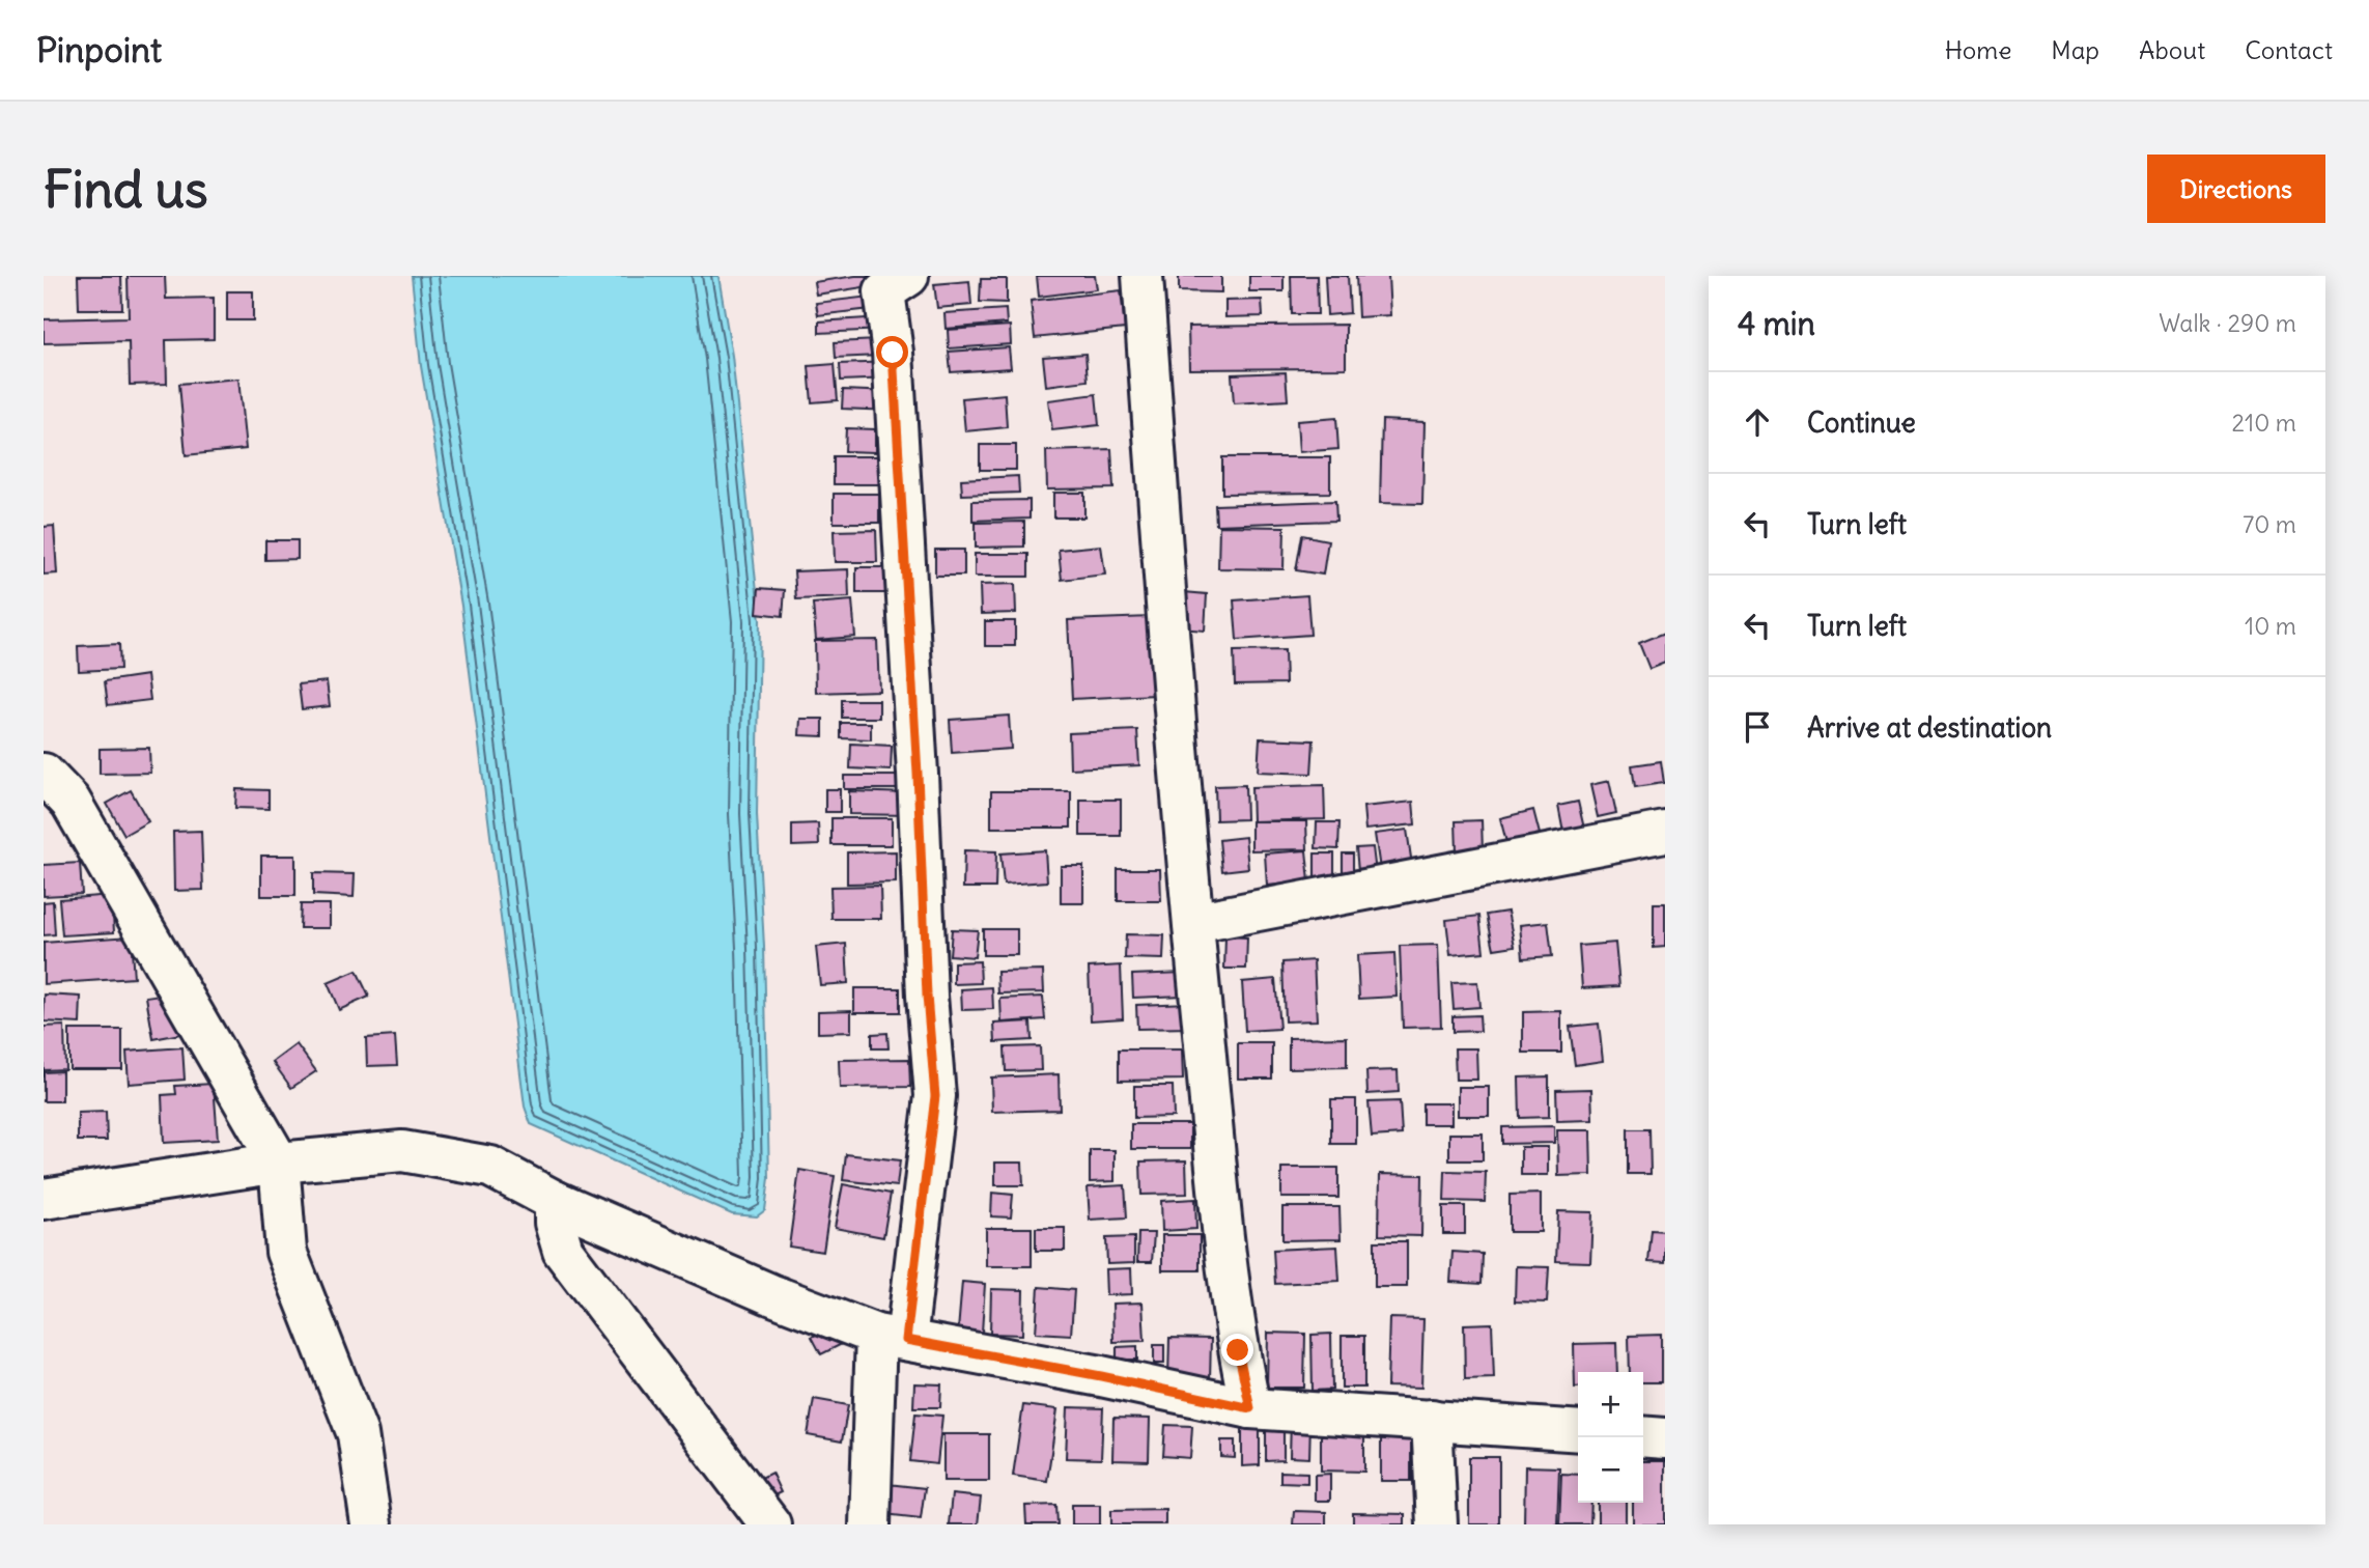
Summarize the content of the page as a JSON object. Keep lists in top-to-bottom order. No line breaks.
{"page":{"header":"Pinpoint","nav":["Home","Map","About","Contact"],"buttons":"Directions","title":"Find us","heading":["4 min","Walk · 290 m"],"list":[["Continue","210 m"],["Turn left","70 m"],["Turn left","10 m"],"Arrive at destination"],"map_buttons":["+","−"]}}
